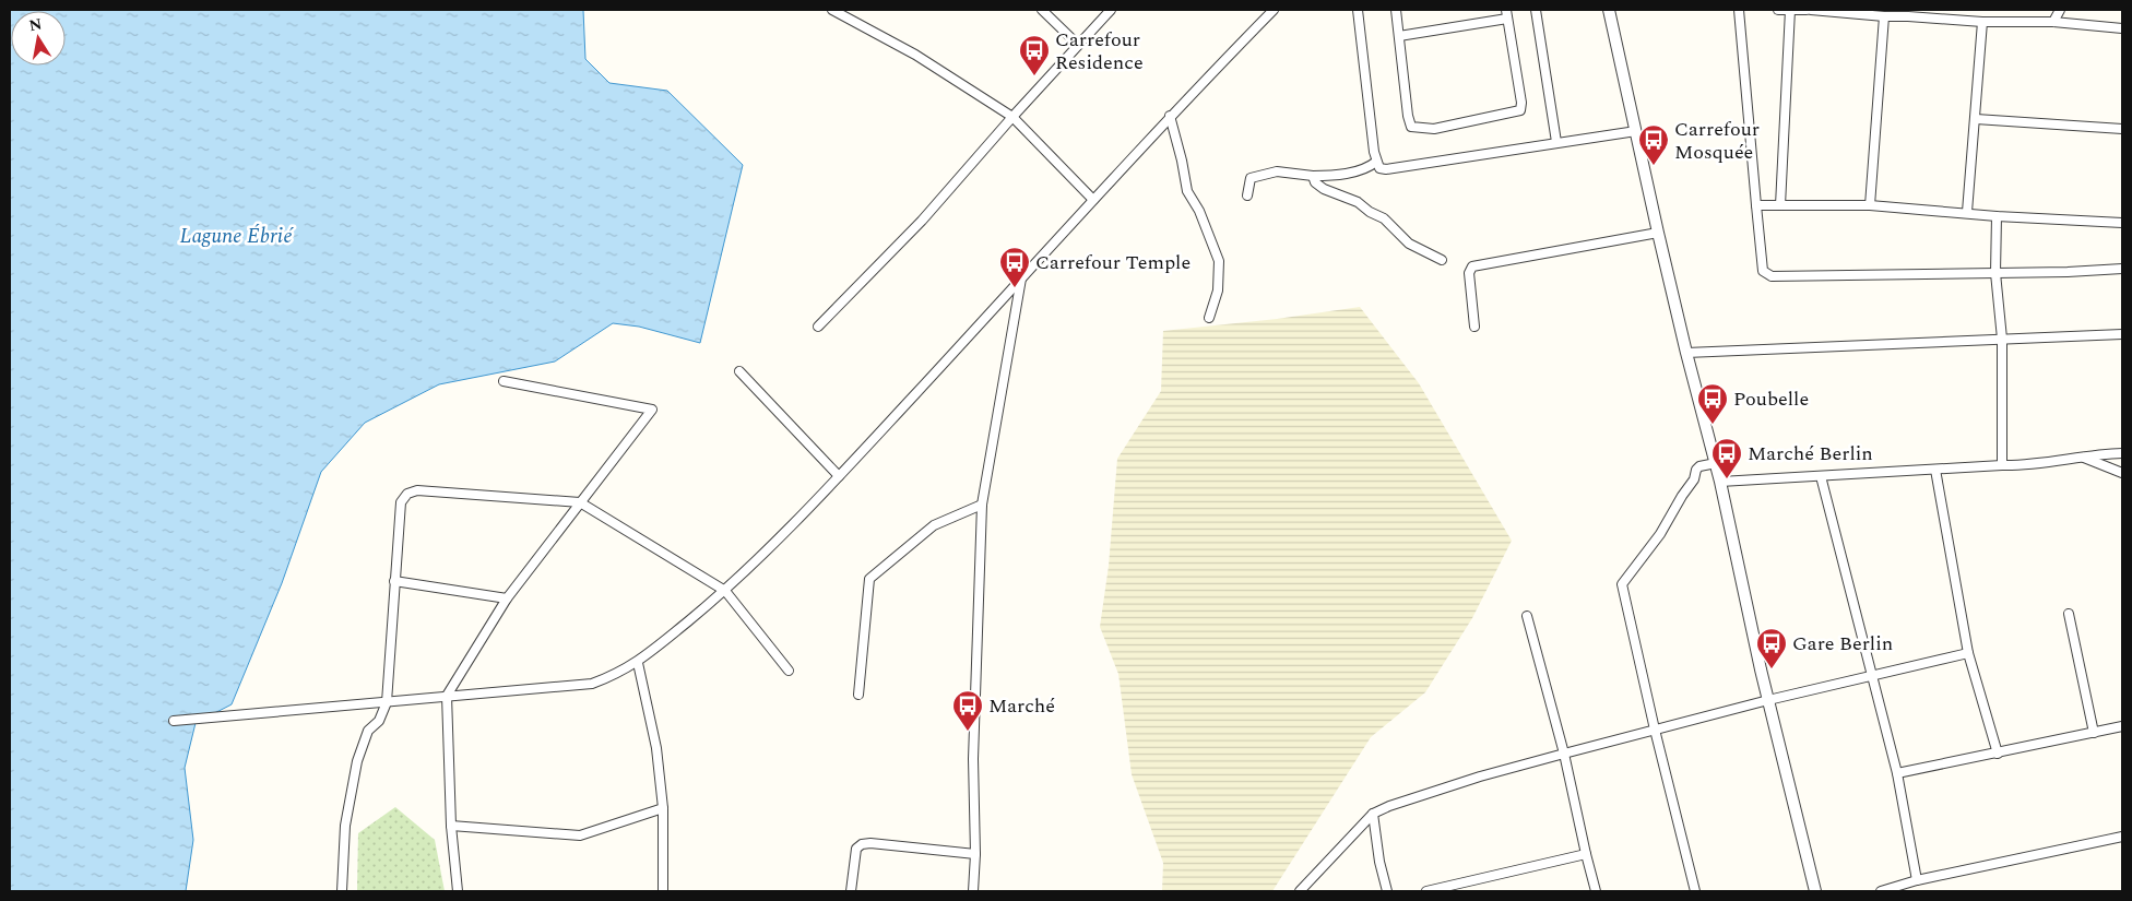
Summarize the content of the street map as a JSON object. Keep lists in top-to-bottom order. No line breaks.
{"water":["Lagune Ébrié"],"places":{"bus stop":["Carrefour Residence","Carrefour Mosquée","Carrefour Temple","Poubelle","Marché Berlin","Gare Berlin","Marché"]},"north":"top"}
